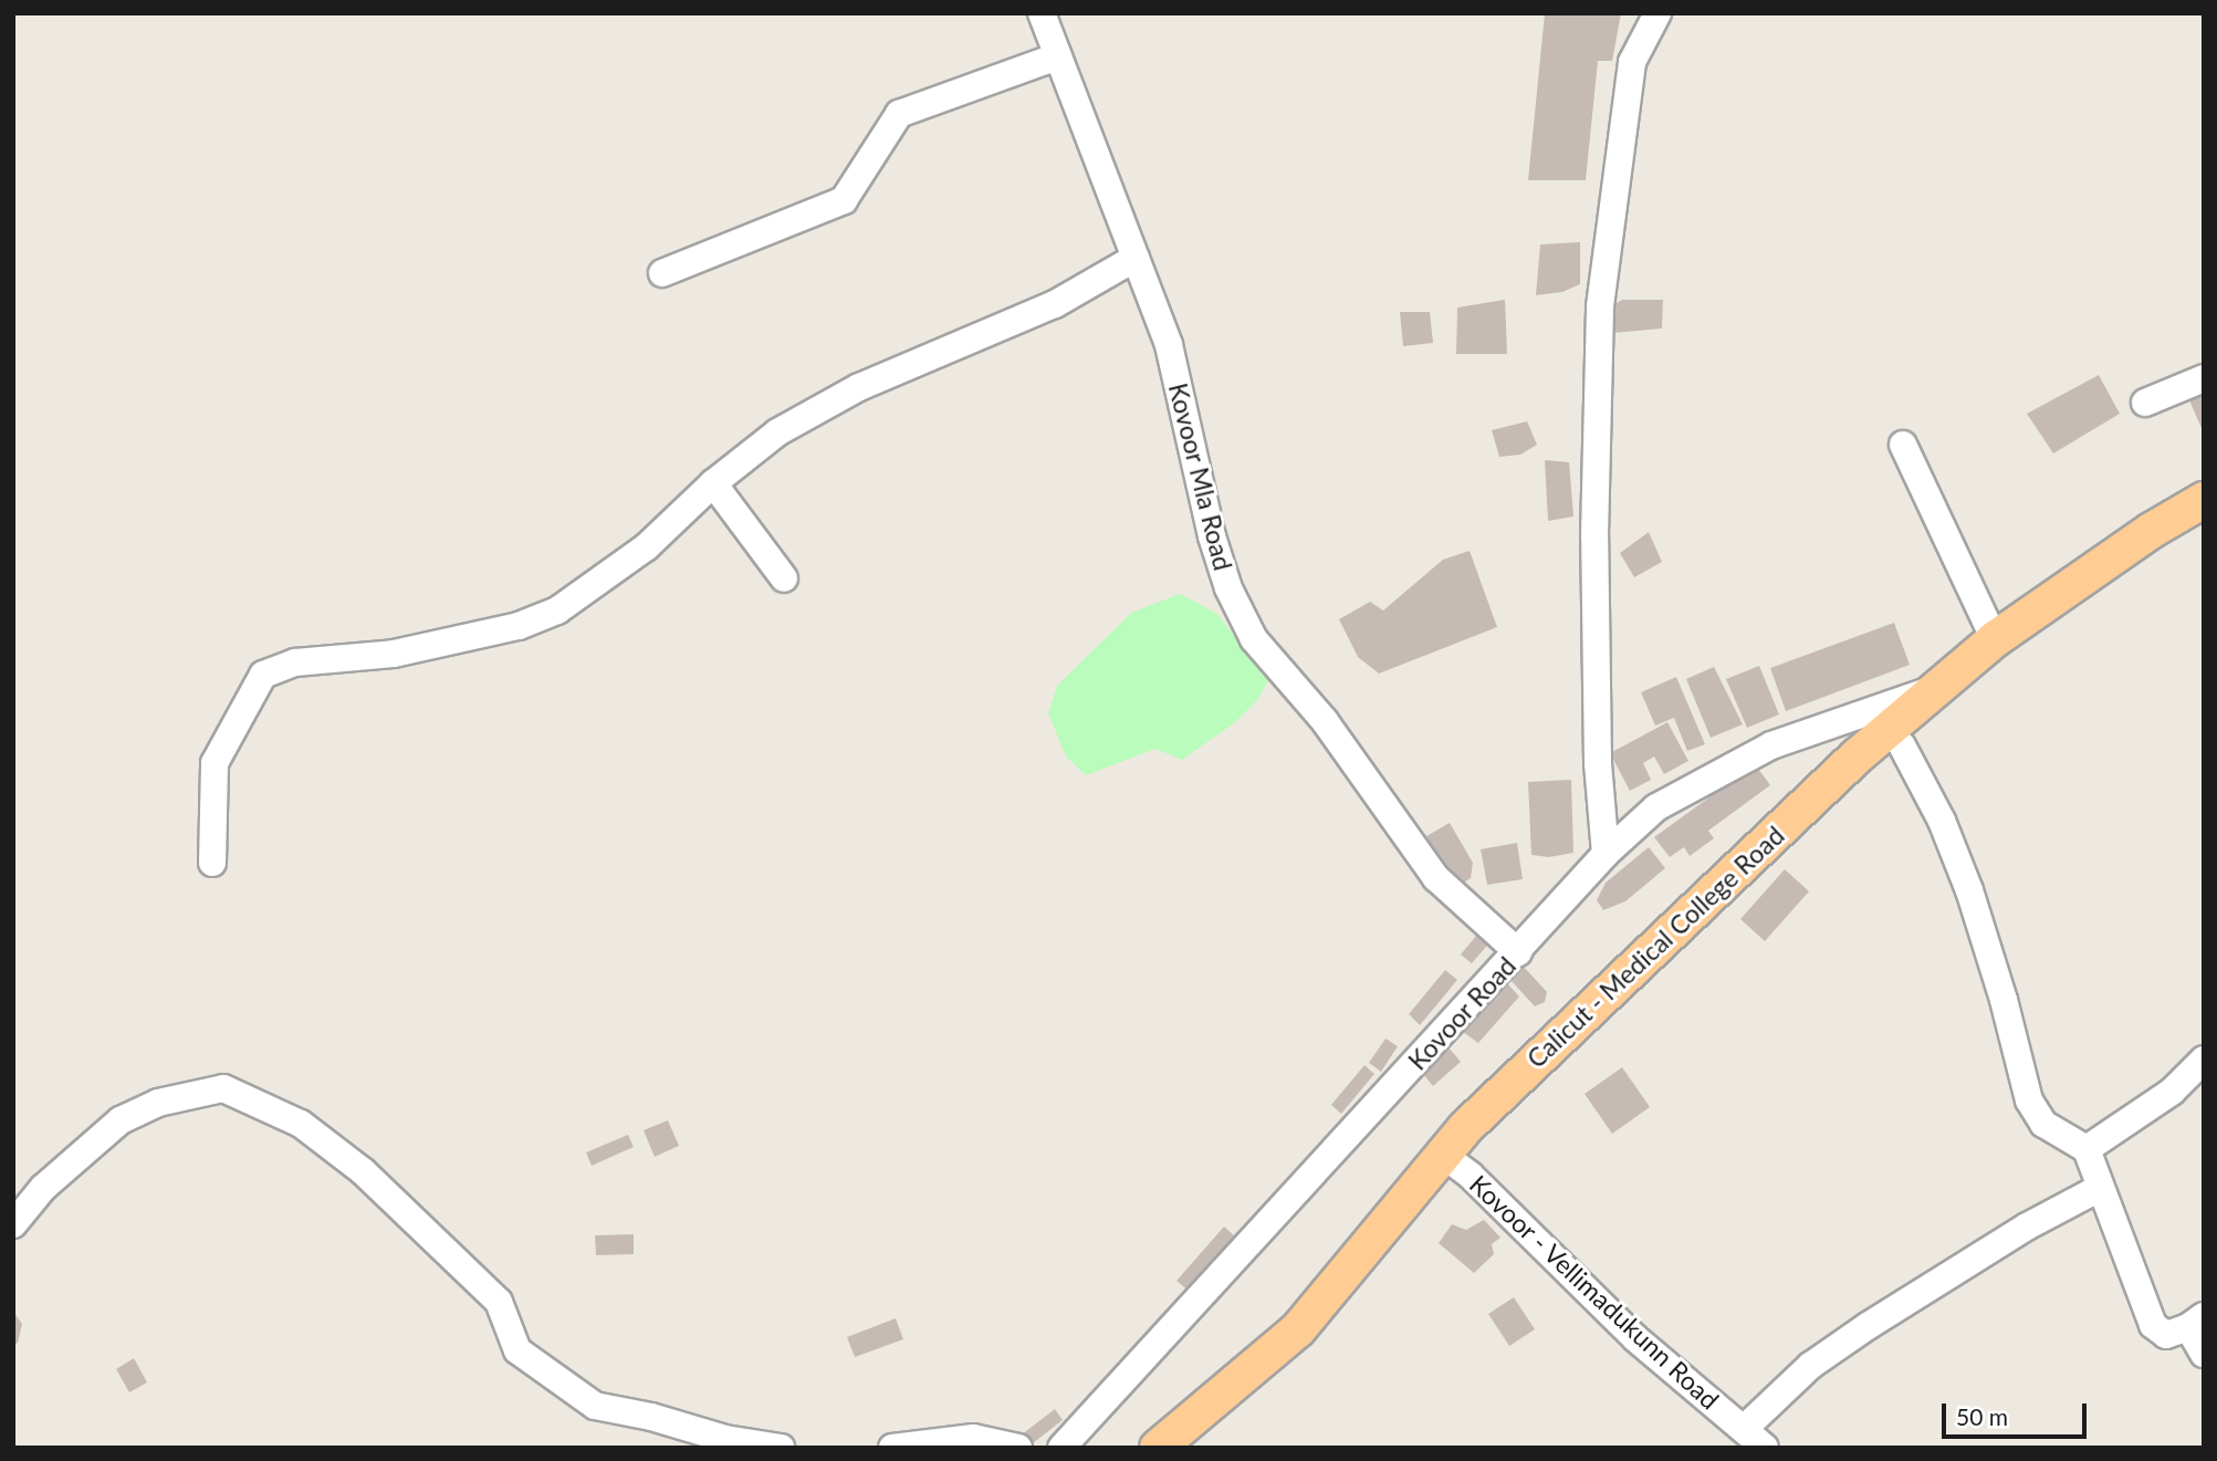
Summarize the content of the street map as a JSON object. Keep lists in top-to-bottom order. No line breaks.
{"streets":{"main road":["Calicut - Medical College Road"],"street":["Kovoor Mla Road","Kovoor Road","Kovoor - Vellimadukunn Road"]},"crossings":[["Kovoor Mla Road","Kovoor Road"],["Calicut - Medical College Road","Kovoor Road"],["Calicut - Medical College Road","Kovoor - Vellimadukunn Road"]],"scale_bar":"50 m"}
